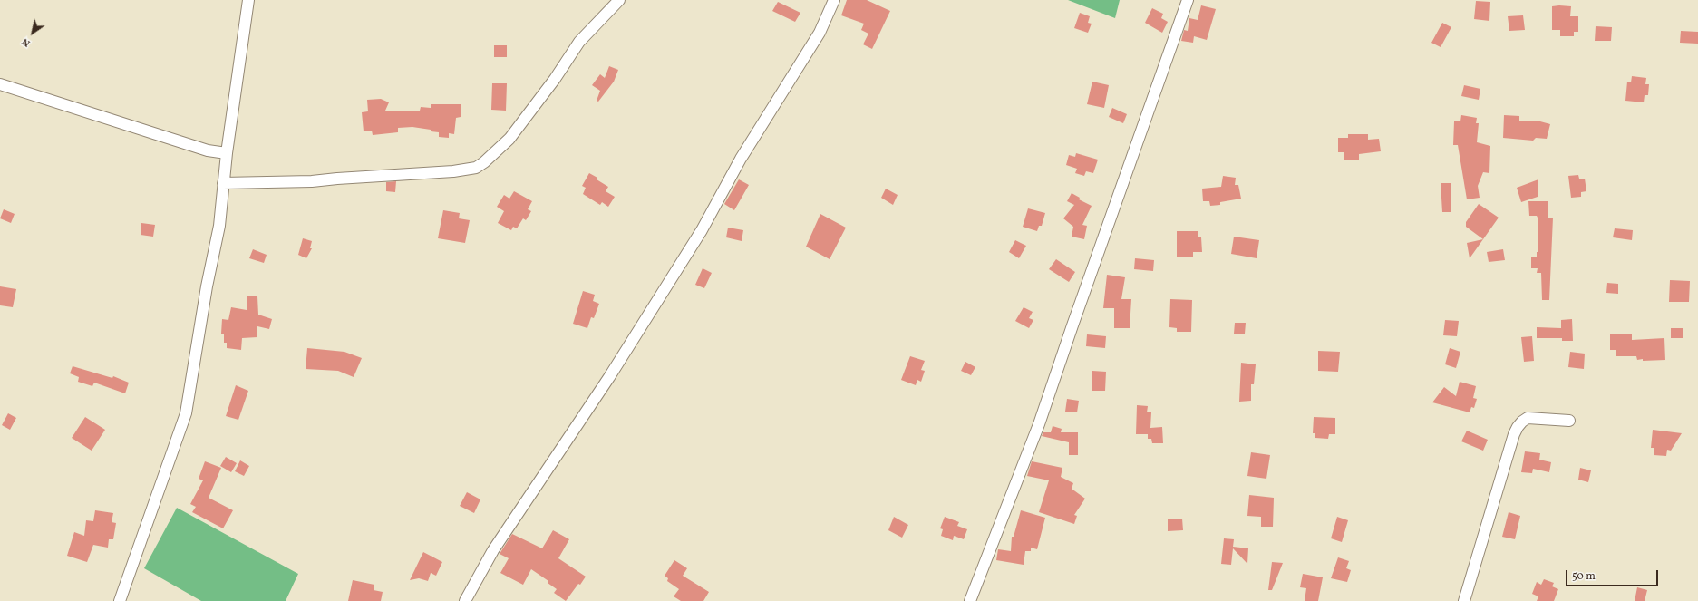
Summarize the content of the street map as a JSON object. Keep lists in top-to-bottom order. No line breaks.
{"scale_bar":"50 m","north":"bottom left"}
